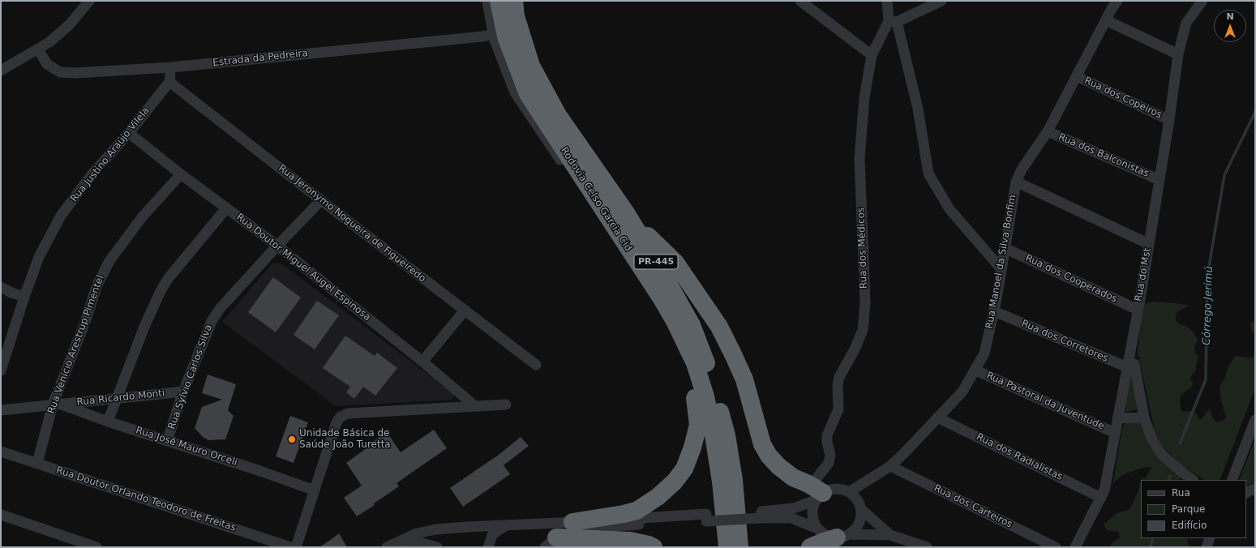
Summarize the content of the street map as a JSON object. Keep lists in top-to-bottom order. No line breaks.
{"streets":{"highway":["Rodovia Celso Garcia Cid","PR-445"],"street":["Estrada da Pedreira","Rua dos Copeiros","Rua Justino Araújo Vilela","Rua dos Balconistas","Rua Jeronymo Nogueira de Figueiredo","Rua dos Médicos","Rua Manoel da Silva Bonfim","Rua Doutor Miguel Augel Espinosa","Rua do Mst","Rua dos Cooperados","Rua dos Corretores","Rua Venício Arestrup Pimentel","Rua Sylvio Carlos Silva","Rua Ricardo Monti","Rua Pastoral da Juventude","Rua José Mauro Orceli","Rua dos Radialistas","Rua Doutor Orlando Teodoro de Freitas","Rua dos Carteiros"]},"crossings":[["Rua dos Copeiros","Rua Manoel da Silva Bonfim"],["Rua dos Copeiros","Rua do Mst"],["Rua Justino Araújo Vilela","Rua Jeronymo Nogueira de Figueiredo"],["Rua Justino Araújo Vilela","Rua Doutor Miguel Augel Espinosa"],["Rua dos Balconistas","Rua Manoel da Silva Bonfim"],["Rua dos Balconistas","Rua do Mst"],["Rua Jeronymo Nogueira de Figueiredo","Rua Sylvio Carlos Silva"],["Rua dos Médicos","Rua Manoel da Silva Bonfim"],["Rua Manoel da Silva Bonfim","Rua dos Cooperados"],["Rua Manoel da Silva Bonfim","Rua dos Corretores"],["Rua Manoel da Silva Bonfim","Rua Pastoral da Juventude"],["Rua Manoel da Silva Bonfim","Rua dos Radialistas"],["Rua Manoel da Silva Bonfim","Rua dos Carteiros"],["Rua Doutor Miguel Augel Espinosa","Rua Venício Arestrup Pimentel"],["Rua Doutor Miguel Augel Espinosa","Rua Sylvio Carlos Silva"],["Rua do Mst","Rua dos Cooperados"],["Rua do Mst","Rua dos Corretores"],["Rua do Mst","Rua Pastoral da Juventude"],["Rua do Mst","Rua dos Radialistas"],["Rua Venício Arestrup Pimentel","Rua Ricardo Monti"],["Rua Venício Arestrup Pimentel","Rua José Mauro Orceli"],["Rua Venício Arestrup Pimentel","Rua Doutor Orlando Teodoro de Freitas"],["Rua Sylvio Carlos Silva","Rua Ricardo Monti"],["Rua Sylvio Carlos Silva","Rua José Mauro Orceli"],["Rua Ricardo Monti","Rua José Mauro Orceli"]],"water":["Córrego Jerimú"],"places":["Unidade Básica de Saúde João Turetta"],"legend":["Rua","Parque","Edifício"],"north":"top"}
